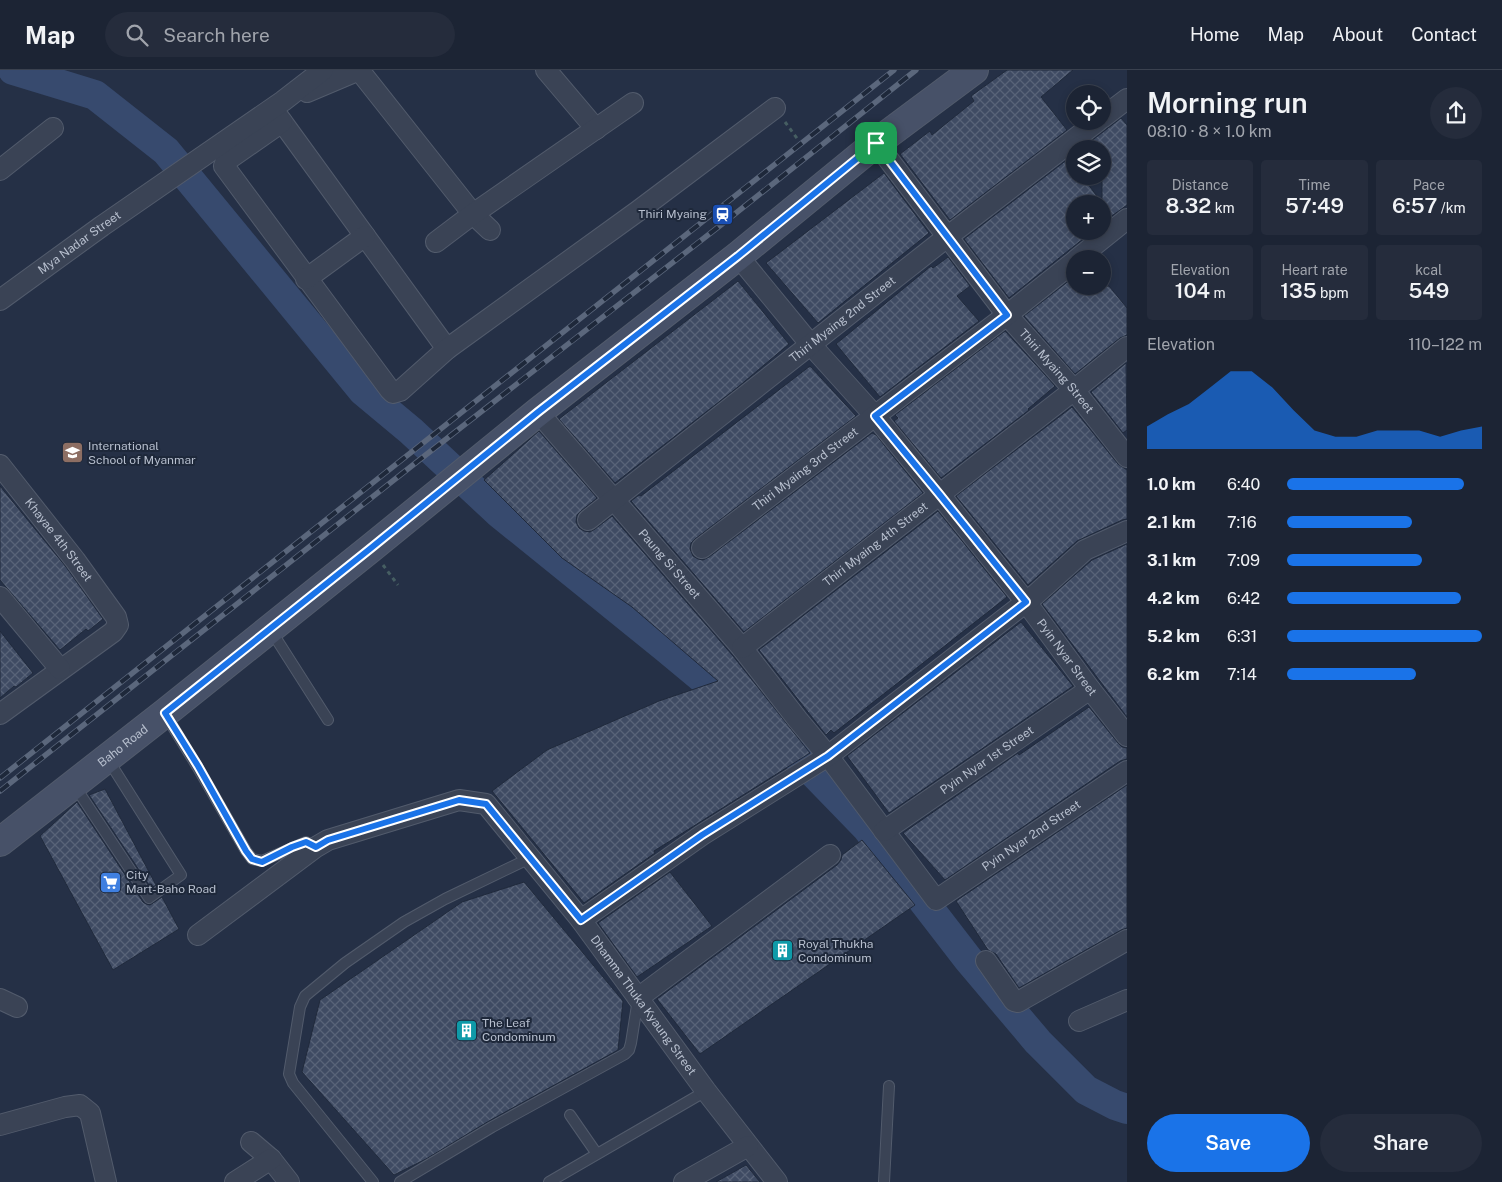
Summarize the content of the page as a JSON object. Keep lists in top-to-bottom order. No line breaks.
{"streets":{"main road":["Baho Road"],"street":["Mya Nadar Street","Thiri Myaing 2nd Street","Thiri Myaing Street","Thiri Myaing 3rd Street","Khayae 4th Street","Thiri Myaing 4th Street","Paung Si Street","Pyin Nyar Street","Pyin Nyar 1st Street","Pyin Nyar 2nd Street","Dhamma Thuka Kyaung Street"]},"crossings":[["Thiri Myaing 2nd Street","Thiri Myaing Street"],["Thiri Myaing 2nd Street","Paung Si Street"],["Thiri Myaing 2nd Street","Pyin Nyar Street"],["Thiri Myaing Street","Thiri Myaing 3rd Street"],["Thiri Myaing Street","Thiri Myaing 4th Street"],["Thiri Myaing Street","Baho Road"],["Thiri Myaing 3rd Street","Pyin Nyar Street"],["Thiri Myaing 4th Street","Paung Si Street"],["Thiri Myaing 4th Street","Pyin Nyar Street"],["Paung Si Street","Baho Road"],["Pyin Nyar Street","Baho Road"],["Pyin Nyar Street","Pyin Nyar 1st Street"],["Pyin Nyar 1st Street","Pyin Nyar 2nd Street"]],"places":{"station":["Thiri Myaing"],"school or university":["International School of Myanmar"],"supermarket":["City Mart-Baho Road"],"building":["Royal Thukha Condominum","The Leaf Condominum"]},"page":{"header":"Map","search":"Search here","nav":["Home","Map","About","Contact"],"heading":["Morning run","08:10 · 8 × 1.0 km"],"map_buttons":["+","−"],"stats":[["Distance","8.32 km"],["Time","57:49"],["Pace","6:57 /km"],["Elevation","104 m"],["Heart rate","135 bpm"],["kcal","549"]],"chart":["Elevation","110–122 m"],"list":[{"name":"1.0 km","note":"6:40"},{"name":"2.1 km","note":"7:16"},{"name":"3.1 km","note":"7:09"},{"name":"4.2 km","note":"6:42"},{"name":"5.2 km","note":"6:31"},{"name":"6.2 km","note":"7:14"}],"buttons":["Save","Share"]}}
